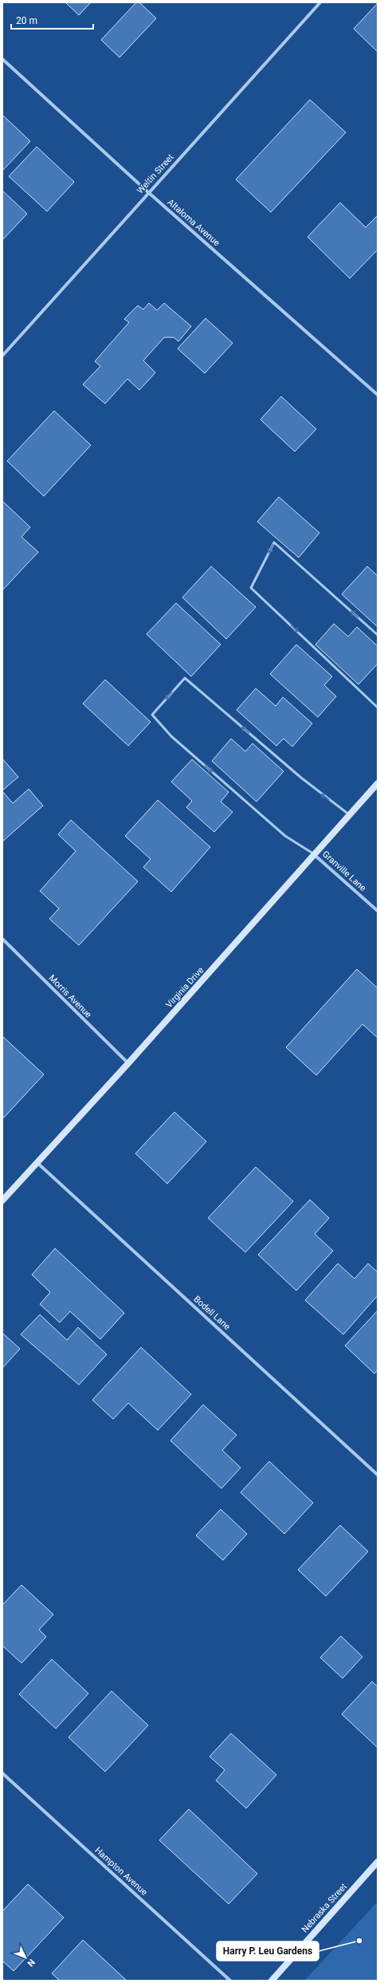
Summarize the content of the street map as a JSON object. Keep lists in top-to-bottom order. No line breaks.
{"streets":{"street":["Weltin Street","Altaloma Avenue","Granville Lane","Virginia Drive","Morris Avenue","Bodell Lane","Hampton Avenue","Nebraska Street"]},"crossings":[["Weltin Street","Altaloma Avenue"],["Granville Lane","Virginia Drive"],["Virginia Drive","Morris Avenue"],["Virginia Drive","Bodell Lane"]],"places":["Harry P. Leu Gardens"],"scale_bar":"20 m","north":"bottom right"}
